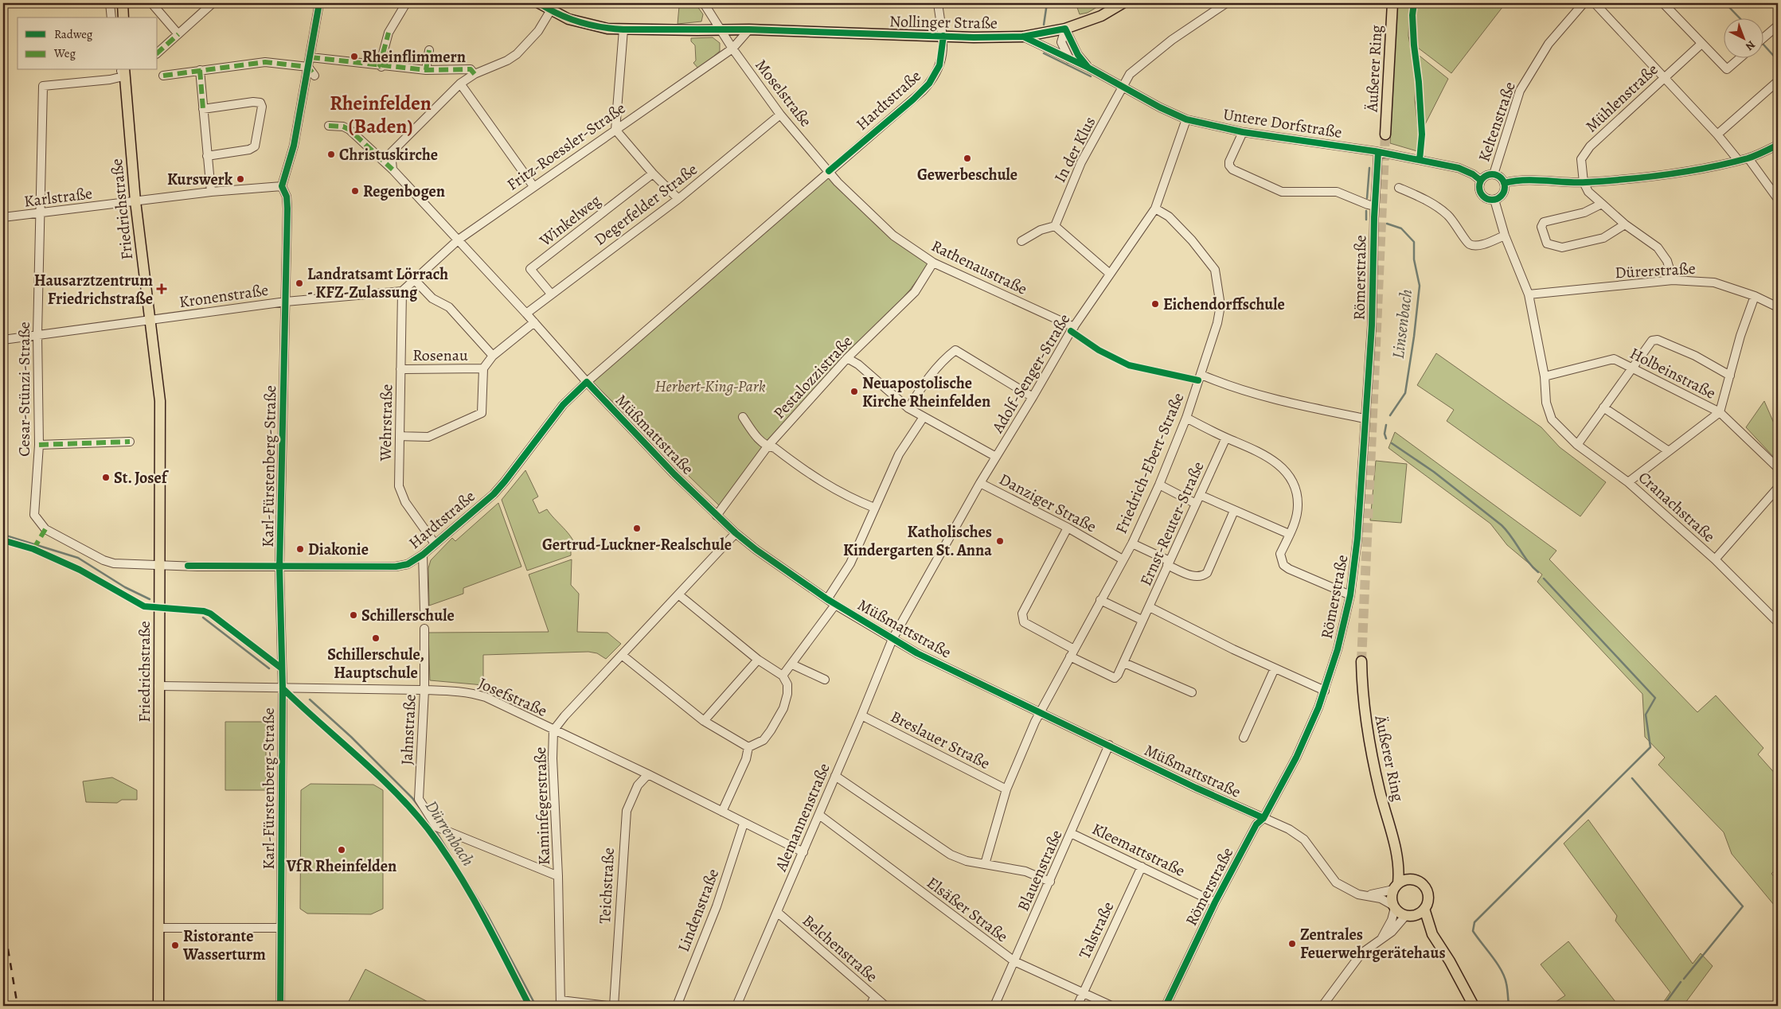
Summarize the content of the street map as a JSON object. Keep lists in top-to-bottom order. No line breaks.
{"streets":{"main road":["Nollinger Straße","Äußerer Ring","Friedrichstraße"],"street":["Moselstraße","Mühlenstraße","Hardtstraße","Keltenstraße","Untere Dorfstraße","Fritz-Roessler-Straße","In der Klus","Karlstraße","Degerfelder Straße","Winkelweg","Rathenaustraße","Dürerstraße","Römerstraße","Kronenstraße","Rosenau","Adolf-Senger-Straße","Holbeinstraße","Pestalozzistraße","Cesar-Stünzi-Straße","Wehrstraße","Müßmattstraße","Friedrich-Ebert-Straße","Karl-Fürstenberg-Straße","Danziger Straße","Cranachstraße","Ernst-Reuter-Straße","Josefstraße","Jahnstraße","Breslauer Straße","Kaminfegerstraße","Alemannenstraße","Kleemattstraße","Blauenstraße","Teichstraße","Elsäßer Straße","Lindenstraße","Talstraße","Belchenstraße"]},"crossings":[["Nollinger Straße","Moselstraße"],["Nollinger Straße","Hardtstraße"],["Nollinger Straße","Untere Dorfstraße"],["Nollinger Straße","Fritz-Roessler-Straße"],["Äußerer Ring","Müßmattstraße"],["Moselstraße","Hardtstraße"],["Moselstraße","Fritz-Roessler-Straße"],["Moselstraße","Degerfelder Straße"],["Moselstraße","Rathenaustraße"],["Hardtstraße","Friedrichstraße"],["Hardtstraße","Rathenaustraße"],["Hardtstraße","Cesar-Stünzi-Straße"],["Hardtstraße","Wehrstraße"],["Hardtstraße","Müßmattstraße"],["Hardtstraße","Karl-Fürstenberg-Straße"],["Keltenstraße","Untere Dorfstraße"],["Untere Dorfstraße","In der Klus"],["Untere Dorfstraße","Römerstraße"],["Untere Dorfstraße","Adolf-Senger-Straße"],["Fritz-Roessler-Straße","Kronenstraße"],["Fritz-Roessler-Straße","Wehrstraße"],["Fritz-Roessler-Straße","Müßmattstraße"],["Karlstraße","Friedrichstraße"],["Karlstraße","Cesar-Stünzi-Straße"],["Karlstraße","Karl-Fürstenberg-Straße"],["Degerfelder Straße","Winkelweg"],["Degerfelder Straße","Müßmattstraße"],["Friedrichstraße","Kronenstraße"],["Friedrichstraße","Cesar-Stünzi-Straße"],["Friedrichstraße","Josefstraße"],["Rathenaustraße","Adolf-Senger-Straße"],["Rathenaustraße","Pestalozzistraße"],["Römerstraße","Müßmattstraße"],["Römerstraße","Kleemattstraße"],["Kronenstraße","Cesar-Stünzi-Straße"],["Kronenstraße","Wehrstraße"],["Kronenstraße","Karl-Fürstenberg-Straße"],["Rosenau","Wehrstraße"],["Rosenau","Müßmattstraße"],["Adolf-Senger-Straße","Müßmattstraße"],["Adolf-Senger-Straße","Friedrich-Ebert-Straße"],["Adolf-Senger-Straße","Danziger Straße"],["Adolf-Senger-Straße","Alemannenstraße"],["Holbeinstraße","Cranachstraße"],["Pestalozzistraße","Müßmattstraße"],["Müßmattstraße","Friedrich-Ebert-Straße"],["Müßmattstraße","Kaminfegerstraße"],["Müßmattstraße","Alemannenstraße"],["Müßmattstraße","Blauenstraße"],["Friedrich-Ebert-Straße","Danziger Straße"],["Friedrich-Ebert-Straße","Ernst-Reuter-Straße"],["Friedrich-Ebert-Straße","Breslauer Straße"],["Karl-Fürstenberg-Straße","Josefstraße"],["Josefstraße","Jahnstraße"],["Josefstraße","Kaminfegerstraße"],["Josefstraße","Alemannenstraße"],["Josefstraße","Teichstraße"],["Josefstraße","Lindenstraße"],["Jahnstraße","Kaminfegerstraße"],["Breslauer Straße","Alemannenstraße"],["Alemannenstraße","Elsäßer Straße"],["Alemannenstraße","Belchenstraße"],["Kleemattstraße","Blauenstraße"],["Kleemattstraße","Talstraße"],["Blauenstraße","Elsäßer Straße"],["Elsäßer Straße","Talstraße"]],"districts":["Rheinfelden (Baden)"],"water":["Linsenbach","Dürrenbach"],"parks":["Herbert-King-Park"],"places":{"other":["Rheinflimmern","Christuskirche","Gewerbeschule","Kurswerk","Regenbogen","Landratsamt Lörrach - KFZ-Zulassung","Eichendorffschule","Neuapostolische Kirche Rheinfelden","St. Josef","Gertrud-Luckner-Realschule","Katholisches Kindergarten St. Anna","Diakonie","Schillerschule","Schillerschule, Hauptschule","VfR Rheinfelden","Zentrales Feuerwehrgerätehaus","Ristorante Wasserturm"],"health":["Hausarztzentrum Friedrichstraße"]},"legend":["Radweg","Weg"],"north":"bottom right"}
